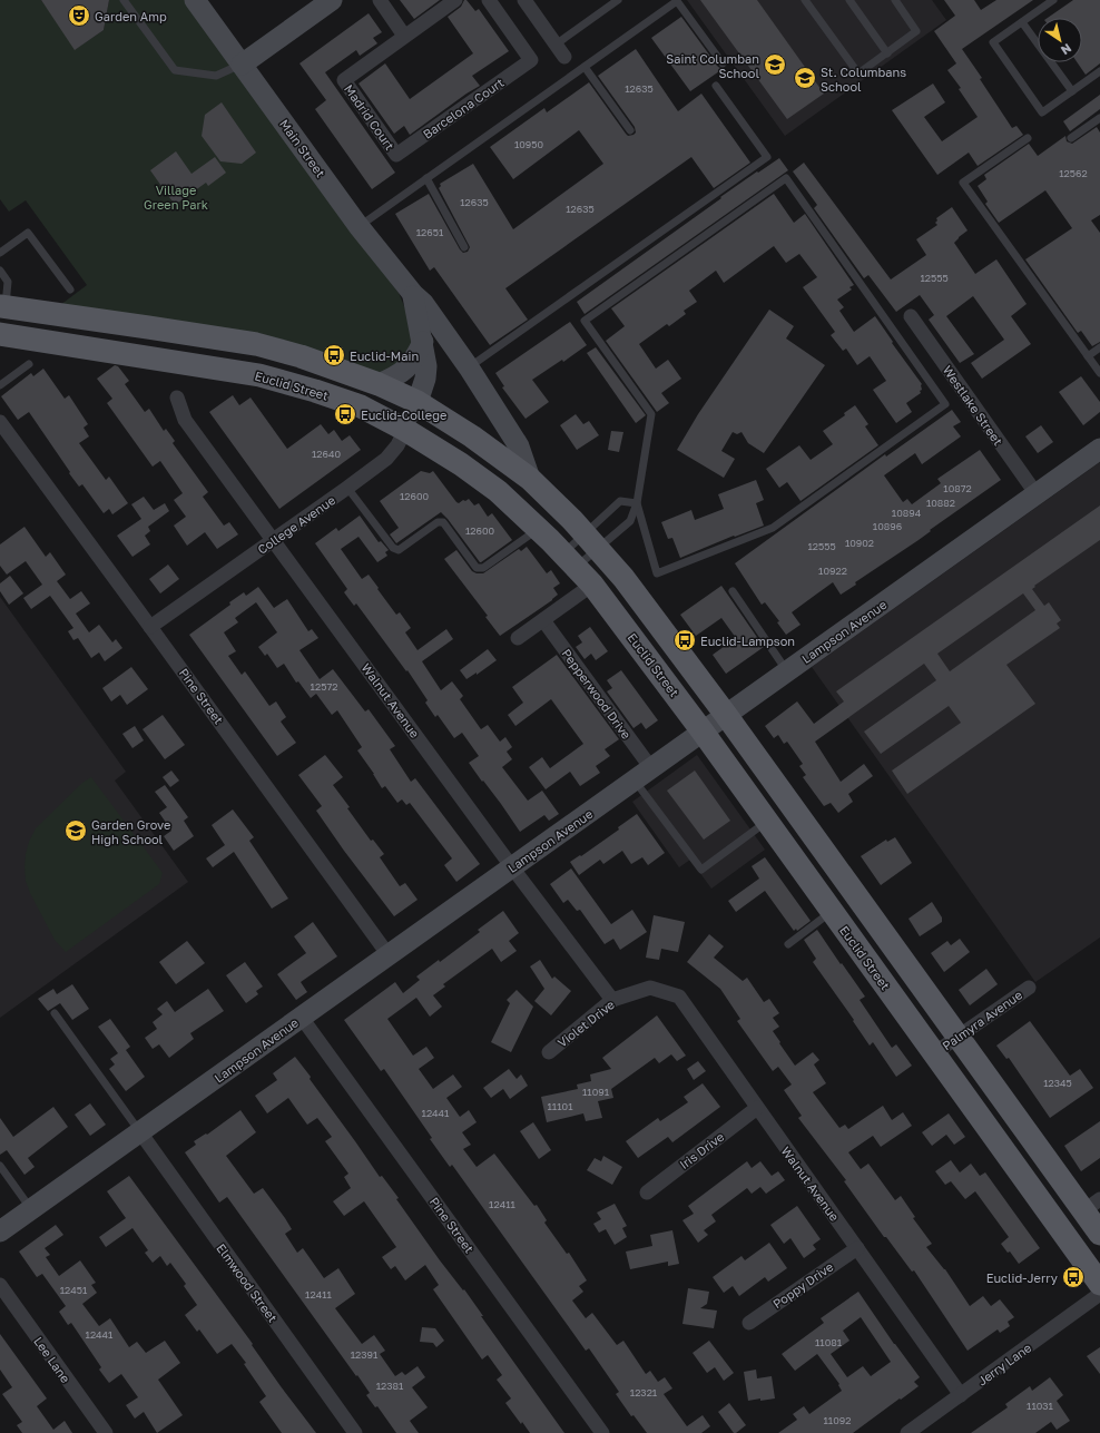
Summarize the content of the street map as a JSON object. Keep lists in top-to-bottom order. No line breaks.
{"streets":{"main road":["Euclid Street"],"street":["Barcelona Court","Madrid Court","Main Street","Westlake Street","College Avenue","Lampson Avenue","Pepperwood Drive","Pine Street","Walnut Avenue","Palmyra Avenue","Violet Drive","Iris Drive","Elmwood Street","Poppy Drive","Lee Lane","Jerry Lane"]},"crossings":[["Barcelona Court","Madrid Court"],["Main Street","College Avenue"],["Euclid Street","College Avenue"],["Euclid Street","Lampson Avenue"],["Euclid Street","Palmyra Avenue"],["Westlake Street","Lampson Avenue"],["College Avenue","Pine Street"],["College Avenue","Walnut Avenue"],["Lampson Avenue","Pepperwood Drive"],["Lampson Avenue","Pine Street"],["Lampson Avenue","Walnut Avenue"],["Lampson Avenue","Elmwood Street"],["Walnut Avenue","Violet Drive"],["Walnut Avenue","Iris Drive"],["Walnut Avenue","Poppy Drive"],["Walnut Avenue","Jerry Lane"]],"parks":["Village Green Park"],"places":{"theatre":["Garden Amp"],"school or university":["Saint Columban School","St. Columbans School","Garden Grove High School"],"bus stop":["Euclid-Main","Euclid-College","Euclid-Lampson","Euclid-Jerry"]},"house_numbers":["12635","10950","12562","12635","12635","12651","12555","12640","10872","12600","10882","10894","10896","12600","10902","12555","10922","12572","12345","11091","11101","12441","12411","12451","12411","12441","11081","12391","12381","12321","11031","11092"],"north":"bottom right"}
